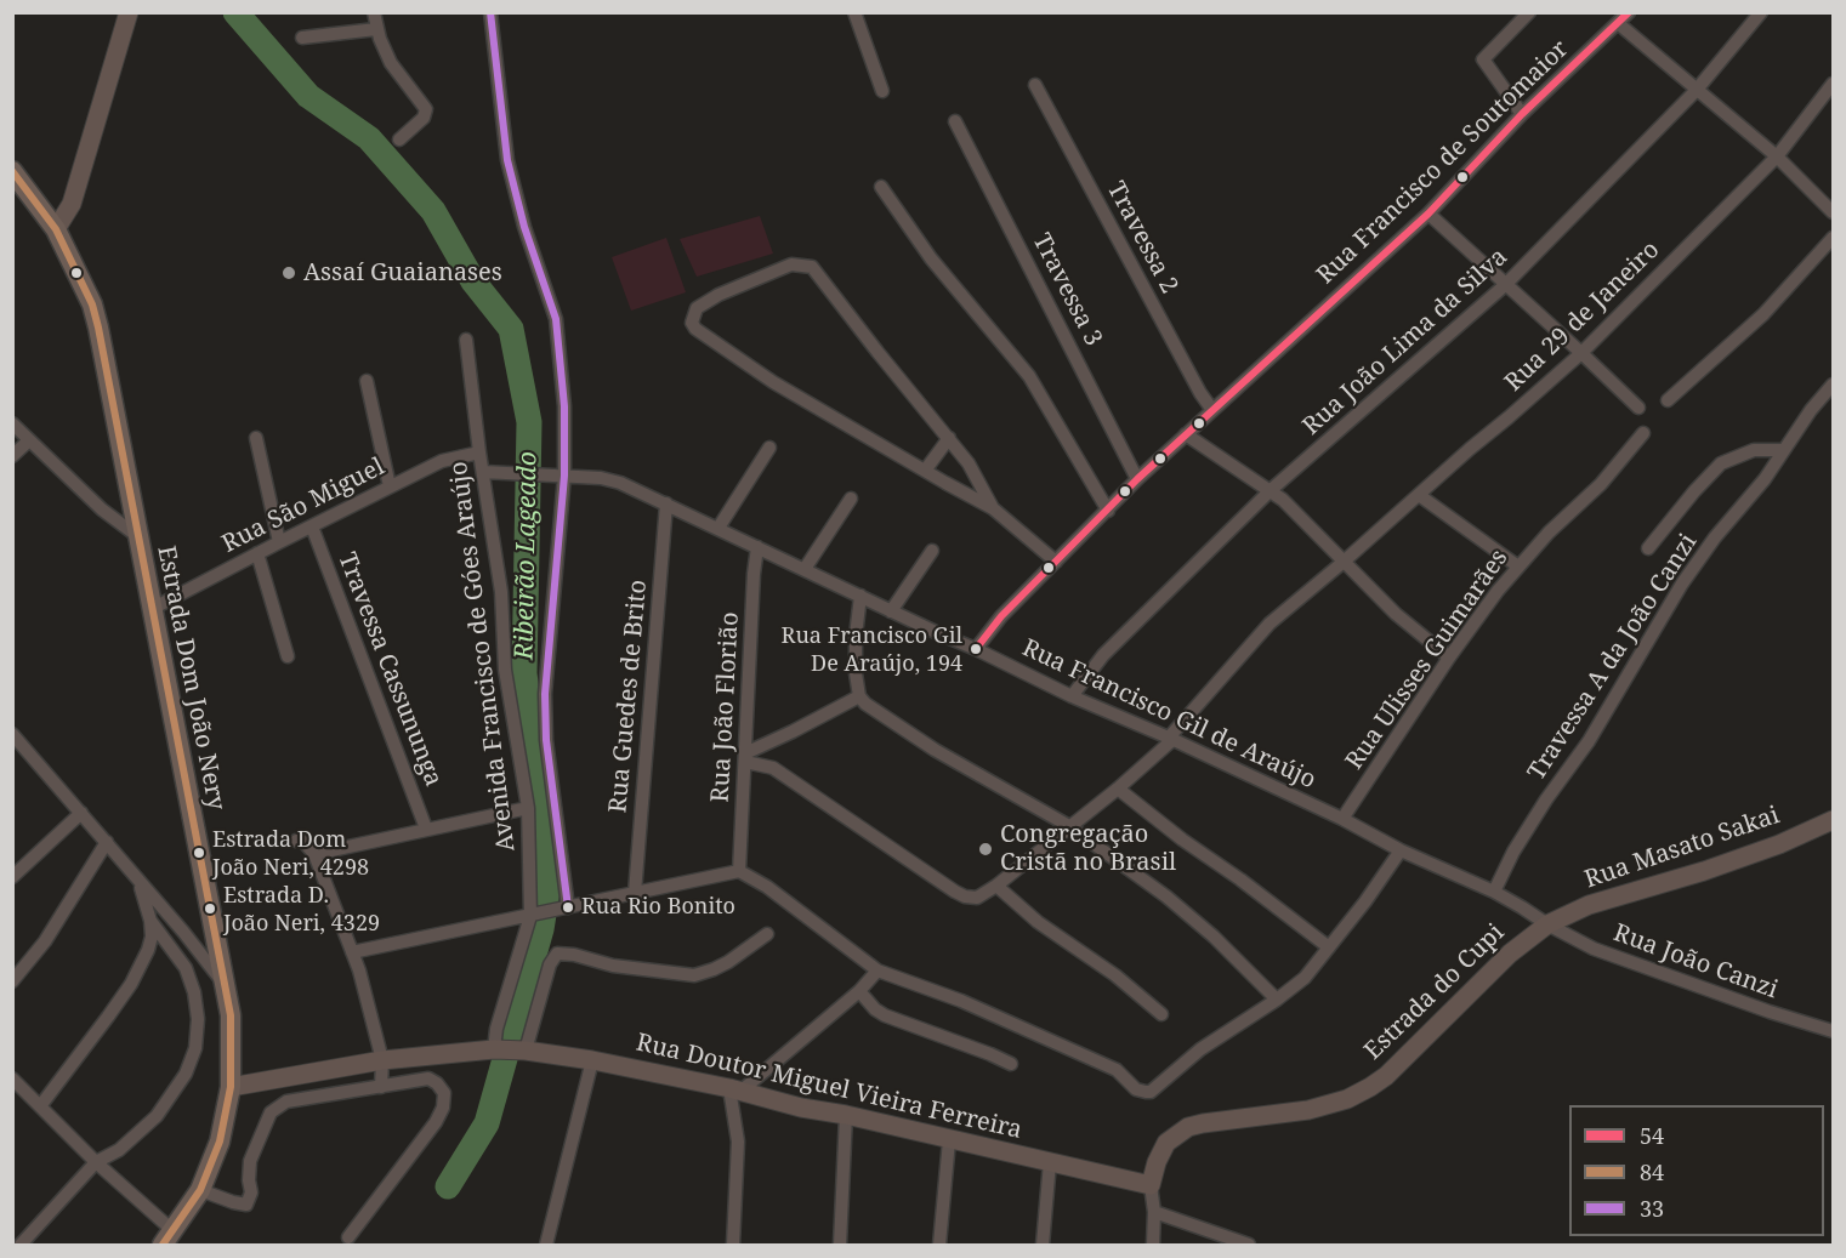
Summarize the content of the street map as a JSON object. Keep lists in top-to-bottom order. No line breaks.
{"streets":{"main road":["Estrada Dom João Nery"],"street":["Rua Francisco de Soutomaior","Travessa 2","Travessa 3","Rua 29 de Janeiro","Rua João Lima da Silva","Rua São Miguel","Avenida Francisco de Góes Araújo","Travessa A da João Canzi","Rua Ulisses Guimarães","Travessa Cassununga","Rua Guedes de Brito","Rua João Florião","Rua Francisco Gil de Araújo","Rua Masato Sakai","Rua João Canzi","Estrada do Cupi","Rua Doutor Miguel Vieira Ferreira"]},"crossings":[["Rua Francisco de Soutomaior","Travessa 2"],["Rua Francisco de Soutomaior","Travessa 3"],["Rua Francisco de Soutomaior","Rua Francisco Gil de Araújo"],["Rua 29 de Janeiro","Rua Francisco Gil de Araújo"],["Rua João Lima da Silva","Rua Francisco Gil de Araújo"],["Rua São Miguel","Avenida Francisco de Góes Araújo"],["Rua São Miguel","Travessa Cassununga"],["Rua São Miguel","Estrada Dom João Nery"],["Avenida Francisco de Góes Araújo","Rua Francisco Gil de Araújo"],["Avenida Francisco de Góes Araújo","Rua Doutor Miguel Vieira Ferreira"],["Travessa A da João Canzi","Rua Francisco Gil de Araújo"],["Rua Ulisses Guimarães","Rua Francisco Gil de Araújo"],["Estrada Dom João Nery","Rua Doutor Miguel Vieira Ferreira"],["Rua Guedes de Brito","Rua Francisco Gil de Araújo"],["Rua João Florião","Rua Francisco Gil de Araújo"],["Rua Francisco Gil de Araújo","Rua Masato Sakai"],["Rua Francisco Gil de Araújo","Rua João Canzi"],["Rua Francisco Gil de Araújo","Estrada do Cupi"],["Rua Masato Sakai","Rua João Canzi"],["Rua Masato Sakai","Estrada do Cupi"],["Rua João Canzi","Estrada do Cupi"],["Estrada do Cupi","Rua Doutor Miguel Vieira Ferreira"]],"water":["Ribeirão Lageado"],"places":["Assaí Guaianases","Rua Francisco Gil De Araújo, 194","Congregação Cristã no Brasil","Estrada Dom João Neri, 4298","Rua Rio Bonito","Estrada D. João Neri, 4329"],"lines":["transit line 54","transit line 33","transit line 84"],"legend":["54","84","33"]}
